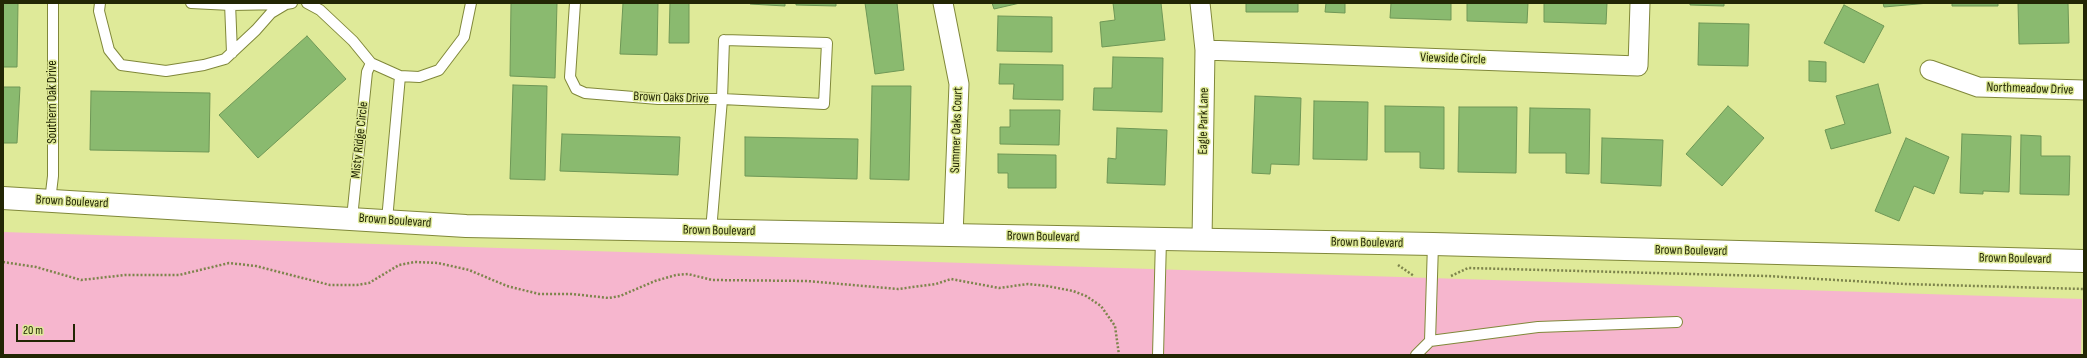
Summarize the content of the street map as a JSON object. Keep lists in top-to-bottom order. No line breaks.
{"streets":{"street":["Viewside Circle","Northmeadow Drive","Eagle Park Lane","Summer Oaks Court","Brown Boulevard"],"lane":["Brown Oaks Drive","Southern Oak Drive","Misty Ridge Circle"]},"crossings":[["Viewside Circle","Eagle Park Lane"],["Brown Oaks Drive","Brown Boulevard"],["Southern Oak Drive","Brown Boulevard"],["Eagle Park Lane","Brown Boulevard"],["Summer Oaks Court","Brown Boulevard"],["Misty Ridge Circle","Brown Boulevard"]],"scale_bar":"20 m"}
